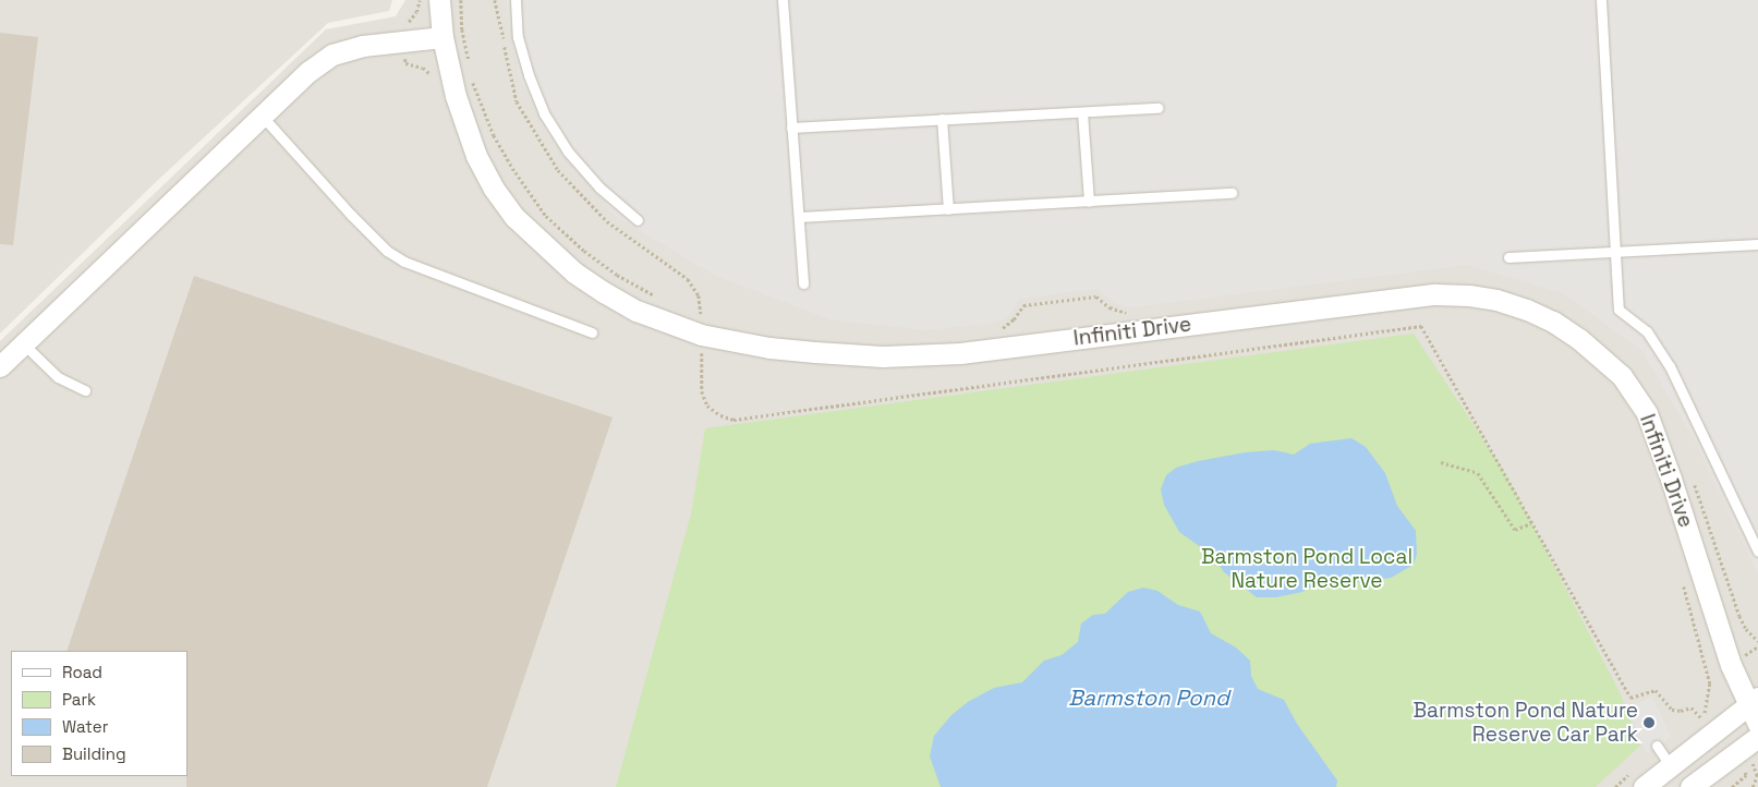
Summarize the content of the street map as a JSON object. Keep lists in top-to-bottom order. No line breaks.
{"streets":{"street":["Infiniti Drive"]},"water":["Barmston Pond"],"parks":["Barmston Pond Local Nature Reserve"],"places":["Barmston Pond Nature Reserve Car Park"],"legend":["Road","Park","Water","Building"]}
